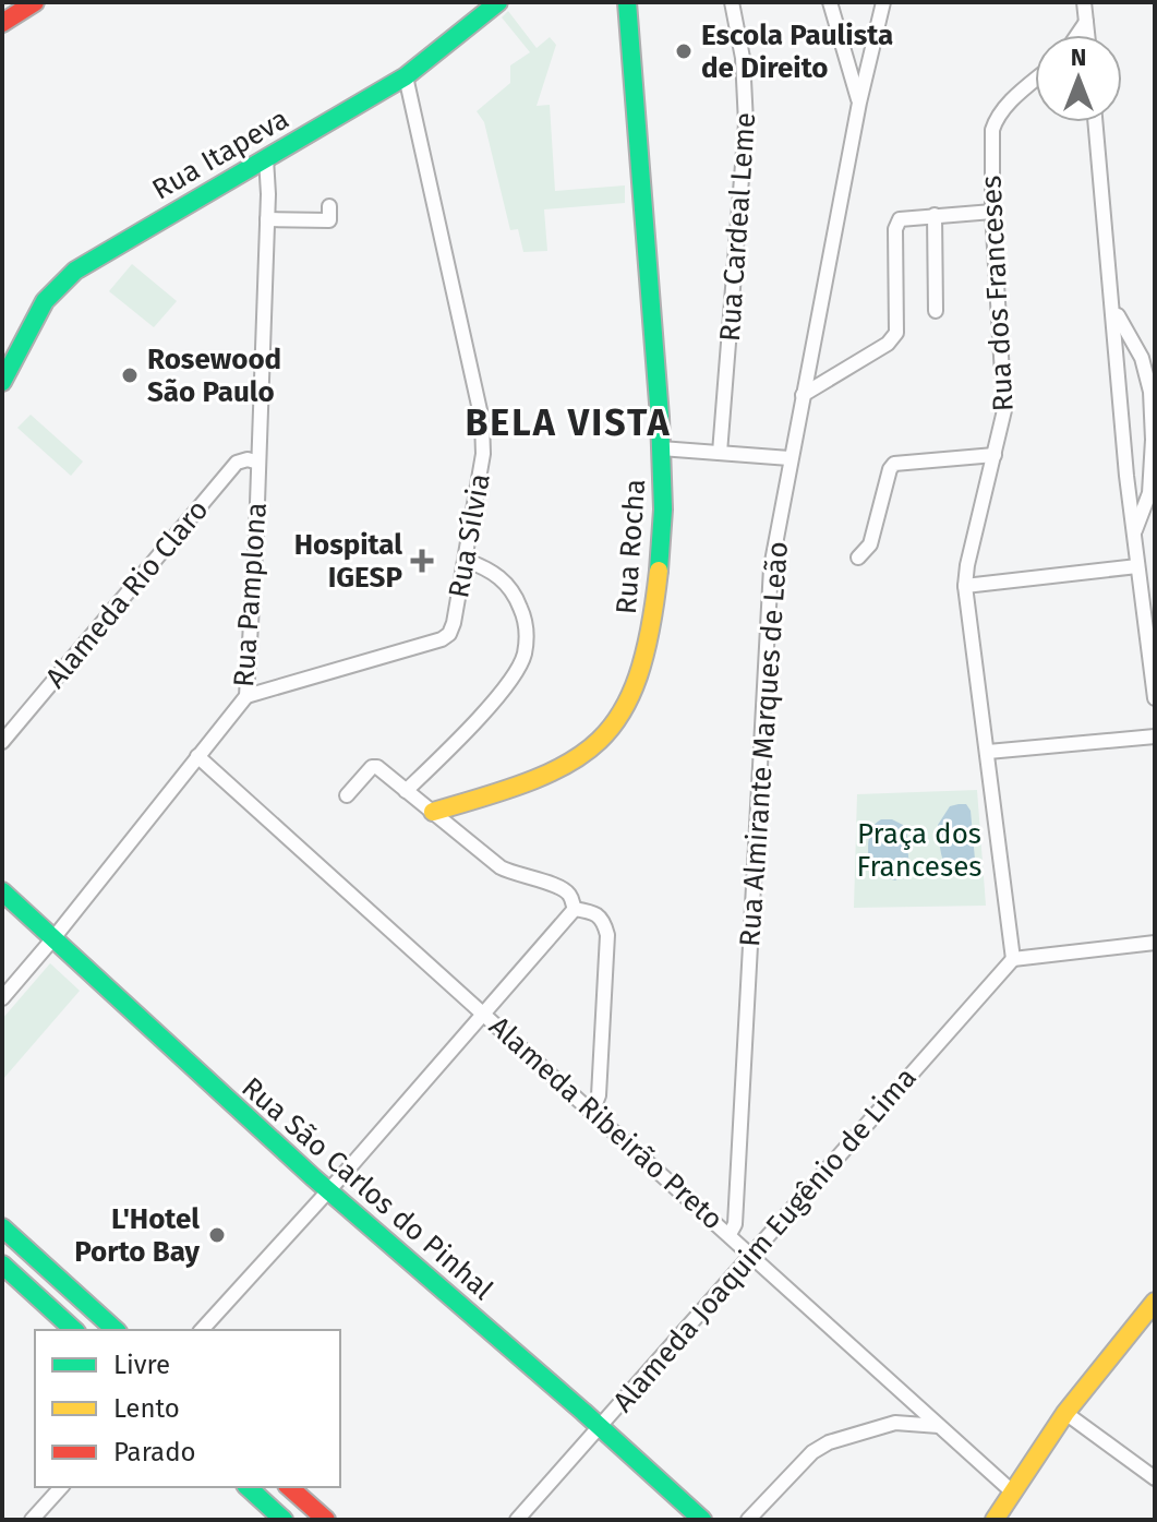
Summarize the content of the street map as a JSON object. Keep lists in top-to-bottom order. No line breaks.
{"streets":{"street":["Rua Itapeva","Rua Cardeal Leme","Rua dos Franceses","Rua Sílvia","Rua Rocha","Alameda Rio Claro","Rua Pamplona","Rua Almirante Marques de Leão","Alameda Ribeirão Preto","Rua São Carlos do Pinhal","Alameda Joaquim Eugênio de Lima"]},"crossings":[["Rua Itapeva","Rua Sílvia"],["Rua Itapeva","Rua Pamplona"],["Rua dos Franceses","Alameda Joaquim Eugênio de Lima"],["Rua Sílvia","Rua Pamplona"],["Alameda Rio Claro","Rua Pamplona"],["Rua Pamplona","Alameda Ribeirão Preto"],["Rua Pamplona","Rua São Carlos do Pinhal"],["Rua Almirante Marques de Leão","Alameda Ribeirão Preto"],["Alameda Ribeirão Preto","Alameda Joaquim Eugênio de Lima"],["Rua São Carlos do Pinhal","Alameda Joaquim Eugênio de Lima"]],"districts":["BELA VISTA"],"parks":["Praça dos Franceses"],"places":{"other":["Escola Paulista de Direito","Rosewood São Paulo","L'Hotel Porto Bay"],"health":["Hospital IGESP"]},"legend":["Livre","Lento","Parado"],"north":"top"}
